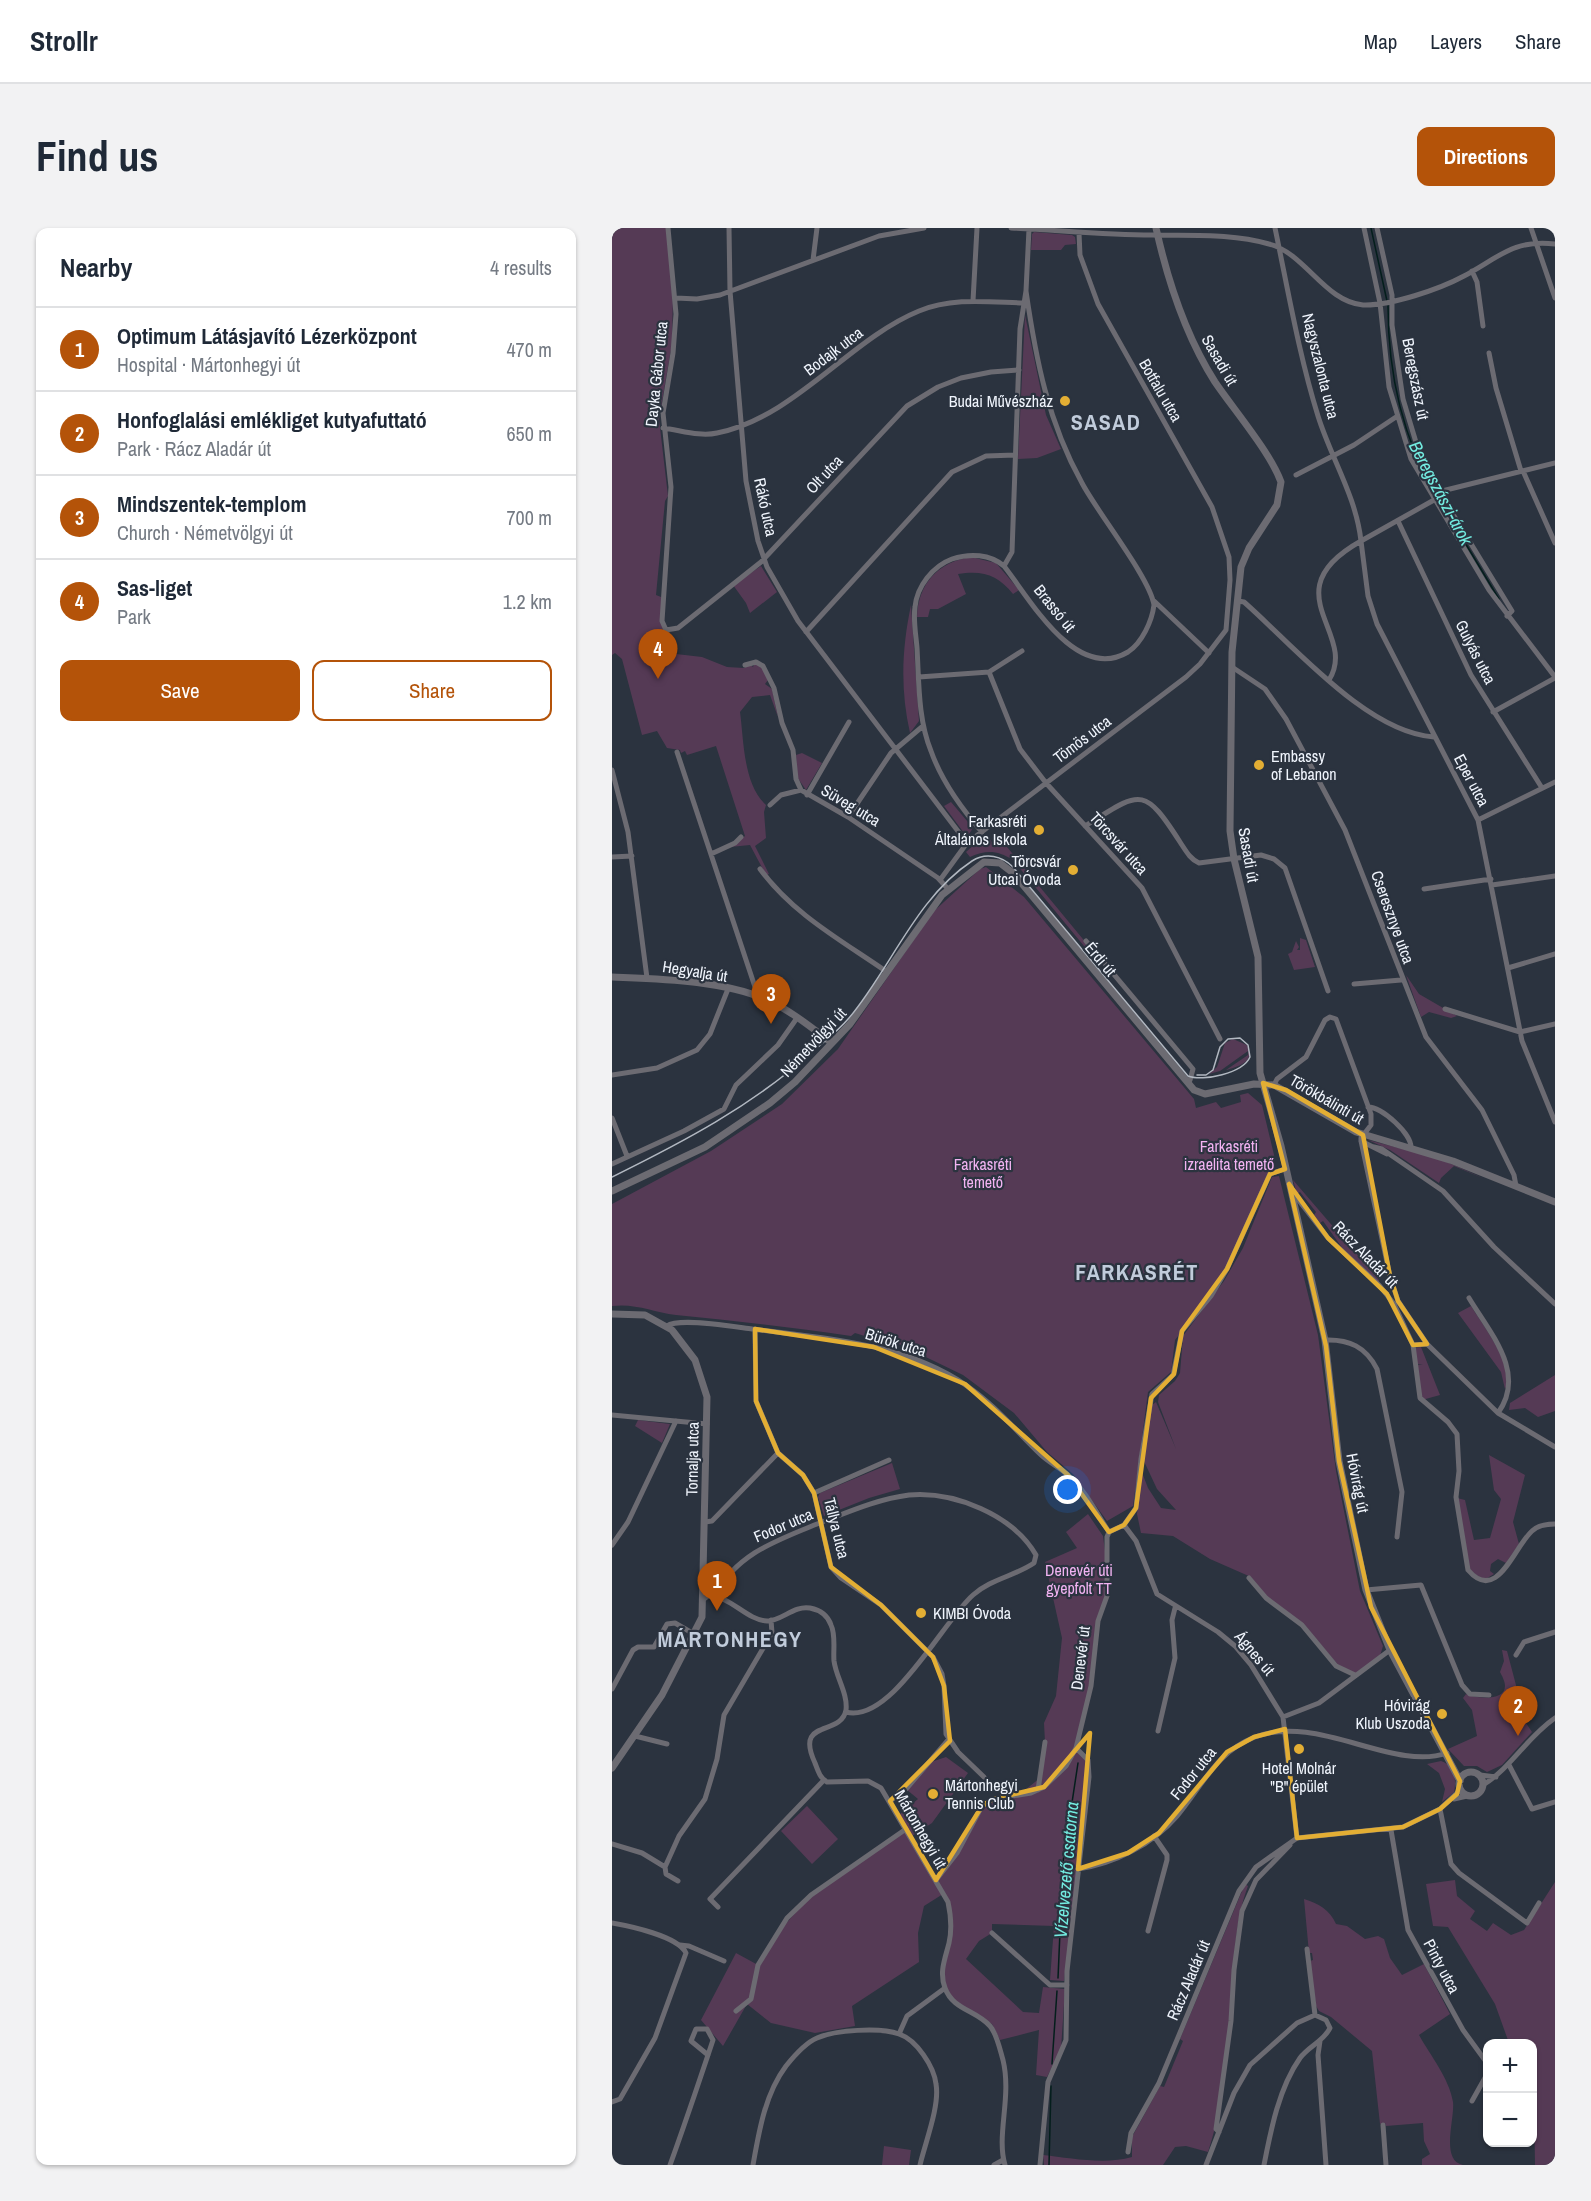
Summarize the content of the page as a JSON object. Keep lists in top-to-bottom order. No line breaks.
{"streets":{"street":["Bodajk utca","Sasadi út","Nagyszalonta utca","Dayka Gábor utca","Beregszász út","Botfalu utca","Olt utca","Rákó utca","Brassó út","Gulyás utca","Tömös utca","Eper utca","Süveg utca","Törcsvár utca","Cseresznye utca","Érdi út","Hegyalja út","Németvölgyi út","Törökbálinti út","Rácz Aladár út","Bürök utca","Tornalja utca","Hóvirág út","Fodor utca","Tállya utca","Ágnes út","Denevér út","Mártonhegyi út","Pinty utca"]},"crossings":[["Bodajk utca","Dayka Gábor utca"],["Bodajk utca","Rákó utca"],["Sasadi út","Cseresznye utca"],["Sasadi út","Törökbálinti út"],["Sasadi út","Rácz Aladár út"],["Nagyszalonta utca","Eper utca"],["Dayka Gábor utca","Olt utca"],["Olt utca","Rákó utca"],["Tömös utca","Törcsvár utca"],["Süveg utca","Németvölgyi út"],["Cseresznye utca","Törökbálinti út"],["Érdi út","Németvölgyi út"],["Hegyalja út","Németvölgyi út"],["Törökbálinti út","Rácz Aladár út"],["Rácz Aladár út","Hóvirág út"],["Rácz Aladár út","Ágnes út"],["Bürök utca","Tornalja utca"],["Bürök utca","Tállya utca"],["Bürök utca","Denevér út"],["Hóvirág út","Fodor utca"],["Fodor utca","Tállya utca"],["Fodor utca","Ágnes út"]],"districts":["SASAD","FARKASRÉT","MÁRTONHEGY"],"water":["Beregszászi-árok","Vízelvezető csatorna"],"parks":["Farkasréti izraelita temető","Farkasréti temető","Denevér úti gyepfolt TT"],"places":["Budai Művészház","Embassy of Lebanon","Farkasréti Általános Iskola","Törcsvár Utcai Óvoda","KIMBI Óvoda","Hóvirág Klub Uszoda","Hotel Molnár \"B\" épület","Mártonhegyi Tennis Club"],"page":{"header":"Strollr","nav":["Map","Layers","Share"],"buttons":["Directions",["Save","Share"]],"title":"Find us","heading":["Nearby","4 results"],"list":[{"mark":"1","name":"Optimum Látásjavító Lézerközpont","note":"Hospital · Mártonhegyi út","value":"470 m"},{"mark":"2","name":"Honfoglalási emlékliget kutyafuttató","note":"Park · Rácz Aladár út","value":"650 m"},{"mark":"3","name":"Mindszentek-templom","note":"Church · Németvölgyi út","value":"700 m"},{"mark":"4","name":"Sas-liget","note":"Park","value":"1.2 km"}],"pins":["4","3","1","2"],"map_buttons":["+","−"]}}
